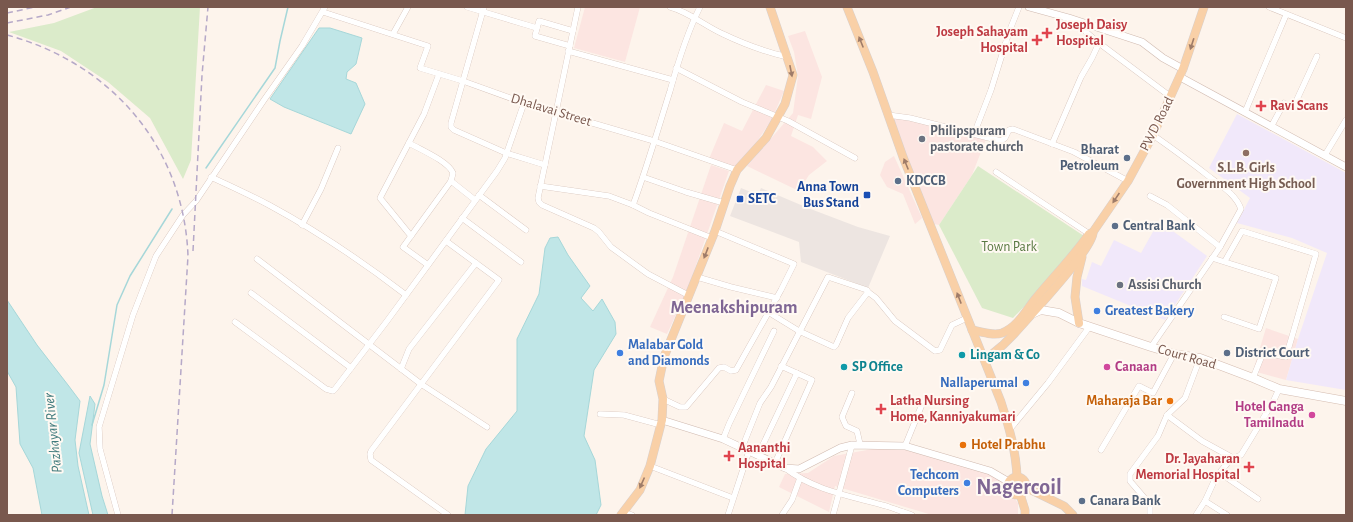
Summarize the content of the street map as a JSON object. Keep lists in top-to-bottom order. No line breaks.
{"streets":{"main road":["PWD Road","Court Road"],"street":["Dhalavai Street"]},"crossings":[["PWD Road","Court Road"]],"districts":["Meenakshipuram","Nagercoil"],"water":["Pazhayar River"],"parks":["Town Park"],"places":{"health":["Joseph Daisy Hospital","Joseph Sahayam Hospital","Ravi Scans","Latha Nursing Home, Kanniyakumari","Aananthi Hospital","Dr. Jayaharan Memorial Hospital"],"other":["Philipspuram pastorate church","S.L.B. Girls Government High School","Bharat Petroleum","KDCCB","Central Bank","Assisi Church","Greatest Bakery","Malabar Gold and Diamonds","District Court","Lingam & Co","SP Office","Canaan","Nallaperumal","Maharaja Bar","Hotel Ganga Tamilnadu","Hotel Prabhu","Techcom Computers","Canara Bank"],"transit":["Anna Town Bus Stand","SETC"]}}
